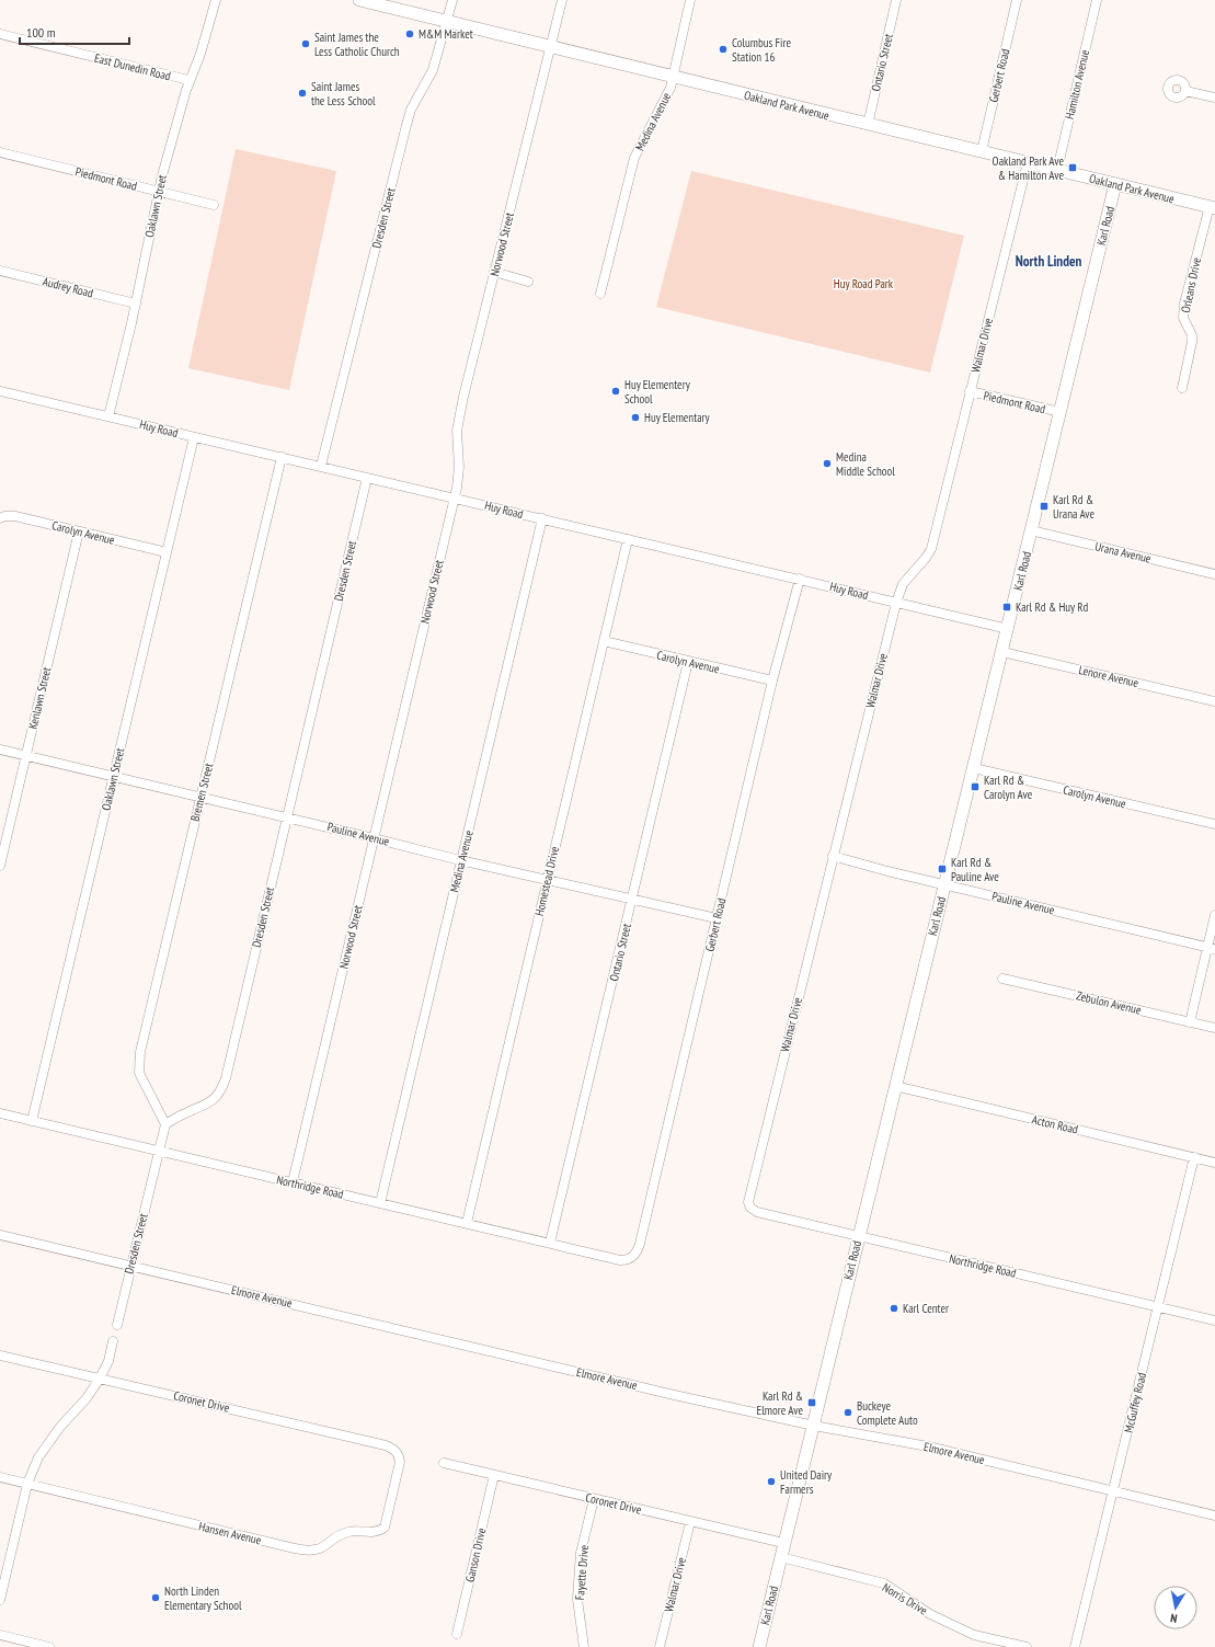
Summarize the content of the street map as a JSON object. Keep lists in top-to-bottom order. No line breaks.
{"streets":{"main road":["Oakland Park Avenue","Karl Road"],"street":["Ontario Street","East Dunedin Road","Gerbert Road","Hamilton Avenue","Medina Avenue","Piedmont Road","Oaklawn Street","Dresden Street","Norwood Street","Orleans Drive","Audrey Road","Walmar Drive","Huy Road","Carolyn Avenue","Urana Avenue","Lenore Avenue","Kenlawn Street","Bremen Street","Pauline Avenue","Homestead Drive","Zebulon Avenue","Acton Road","Northridge Road","Elmore Avenue","Coronet Drive","McGuffey Road","Hansen Avenue","Ganson Drive","Fayette Drive","Norris Drive"]},"crossings":[["Ontario Street","Oakland Park Avenue"],["Ontario Street","Carolyn Avenue"],["Ontario Street","Pauline Avenue"],["Ontario Street","Northridge Road"],["East Dunedin Road","Oaklawn Street"],["Gerbert Road","Oakland Park Avenue"],["Gerbert Road","Huy Road"],["Gerbert Road","Carolyn Avenue"],["Gerbert Road","Pauline Avenue"],["Gerbert Road","Northridge Road"],["Hamilton Avenue","Oakland Park Avenue"],["Oakland Park Avenue","Medina Avenue"],["Oakland Park Avenue","Dresden Street"],["Oakland Park Avenue","Karl Road"],["Oakland Park Avenue","Norwood Street"],["Oakland Park Avenue","Orleans Drive"],["Oakland Park Avenue","Walmar Drive"],["Medina Avenue","Huy Road"],["Medina Avenue","Pauline Avenue"],["Medina Avenue","Northridge Road"],["Piedmont Road","Oaklawn Street"],["Piedmont Road","Karl Road"],["Piedmont Road","Walmar Drive"],["Oaklawn Street","Audrey Road"],["Oaklawn Street","Huy Road"],["Oaklawn Street","Carolyn Avenue"],["Oaklawn Street","Pauline Avenue"],["Oaklawn Street","Northridge Road"],["Dresden Street","Huy Road"],["Dresden Street","Bremen Street"],["Dresden Street","Pauline Avenue"],["Dresden Street","Northridge Road"],["Dresden Street","Elmore Avenue"],["Karl Road","Huy Road"],["Karl Road","Carolyn Avenue"],["Karl Road","Urana Avenue"],["Karl Road","Lenore Avenue"],["Karl Road","Pauline Avenue"],["Karl Road","Acton Road"],["Karl Road","Northridge Road"],["Karl Road","Elmore Avenue"],["Karl Road","Coronet Drive"],["Karl Road","Norris Drive"],["Norwood Street","Huy Road"],["Norwood Street","Pauline Avenue"],["Norwood Street","Northridge Road"],["Walmar Drive","Huy Road"],["Walmar Drive","Pauline Avenue"],["Walmar Drive","Northridge Road"],["Walmar Drive","Coronet Drive"],["Huy Road","Bremen Street"],["Huy Road","Homestead Drive"],["Carolyn Avenue","Kenlawn Street"],["Carolyn Avenue","Homestead Drive"],["Kenlawn Street","Pauline Avenue"],["Bremen Street","Pauline Avenue"],["Pauline Avenue","Homestead Drive"],["Homestead Drive","Northridge Road"],["Acton Road","McGuffey Road"],["Northridge Road","McGuffey Road"],["Elmore Avenue","McGuffey Road"],["Coronet Drive","Hansen Avenue"],["Coronet Drive","Ganson Drive"],["Coronet Drive","Fayette Drive"]],"districts":["North Linden"],"parks":["Huy Road Park"],"places":{"other":["M&M Market","Saint James the Less Catholic Church","Columbus Fire Station 16","Saint James the Less School","Huy Elementery School","Huy Elementary","Medina Middle School","Karl Center","Buckeye Complete Auto","United Dairy Farmers","North Linden Elementary School"],"transit":["Oakland Park Ave & Hamilton Ave","Karl Rd & Urana Ave","Karl Rd & Huy Rd","Karl Rd & Carolyn Ave","Karl Rd & Pauline Ave","Karl Rd & Elmore Ave"]},"scale_bar":"100 m","north":"bottom"}
